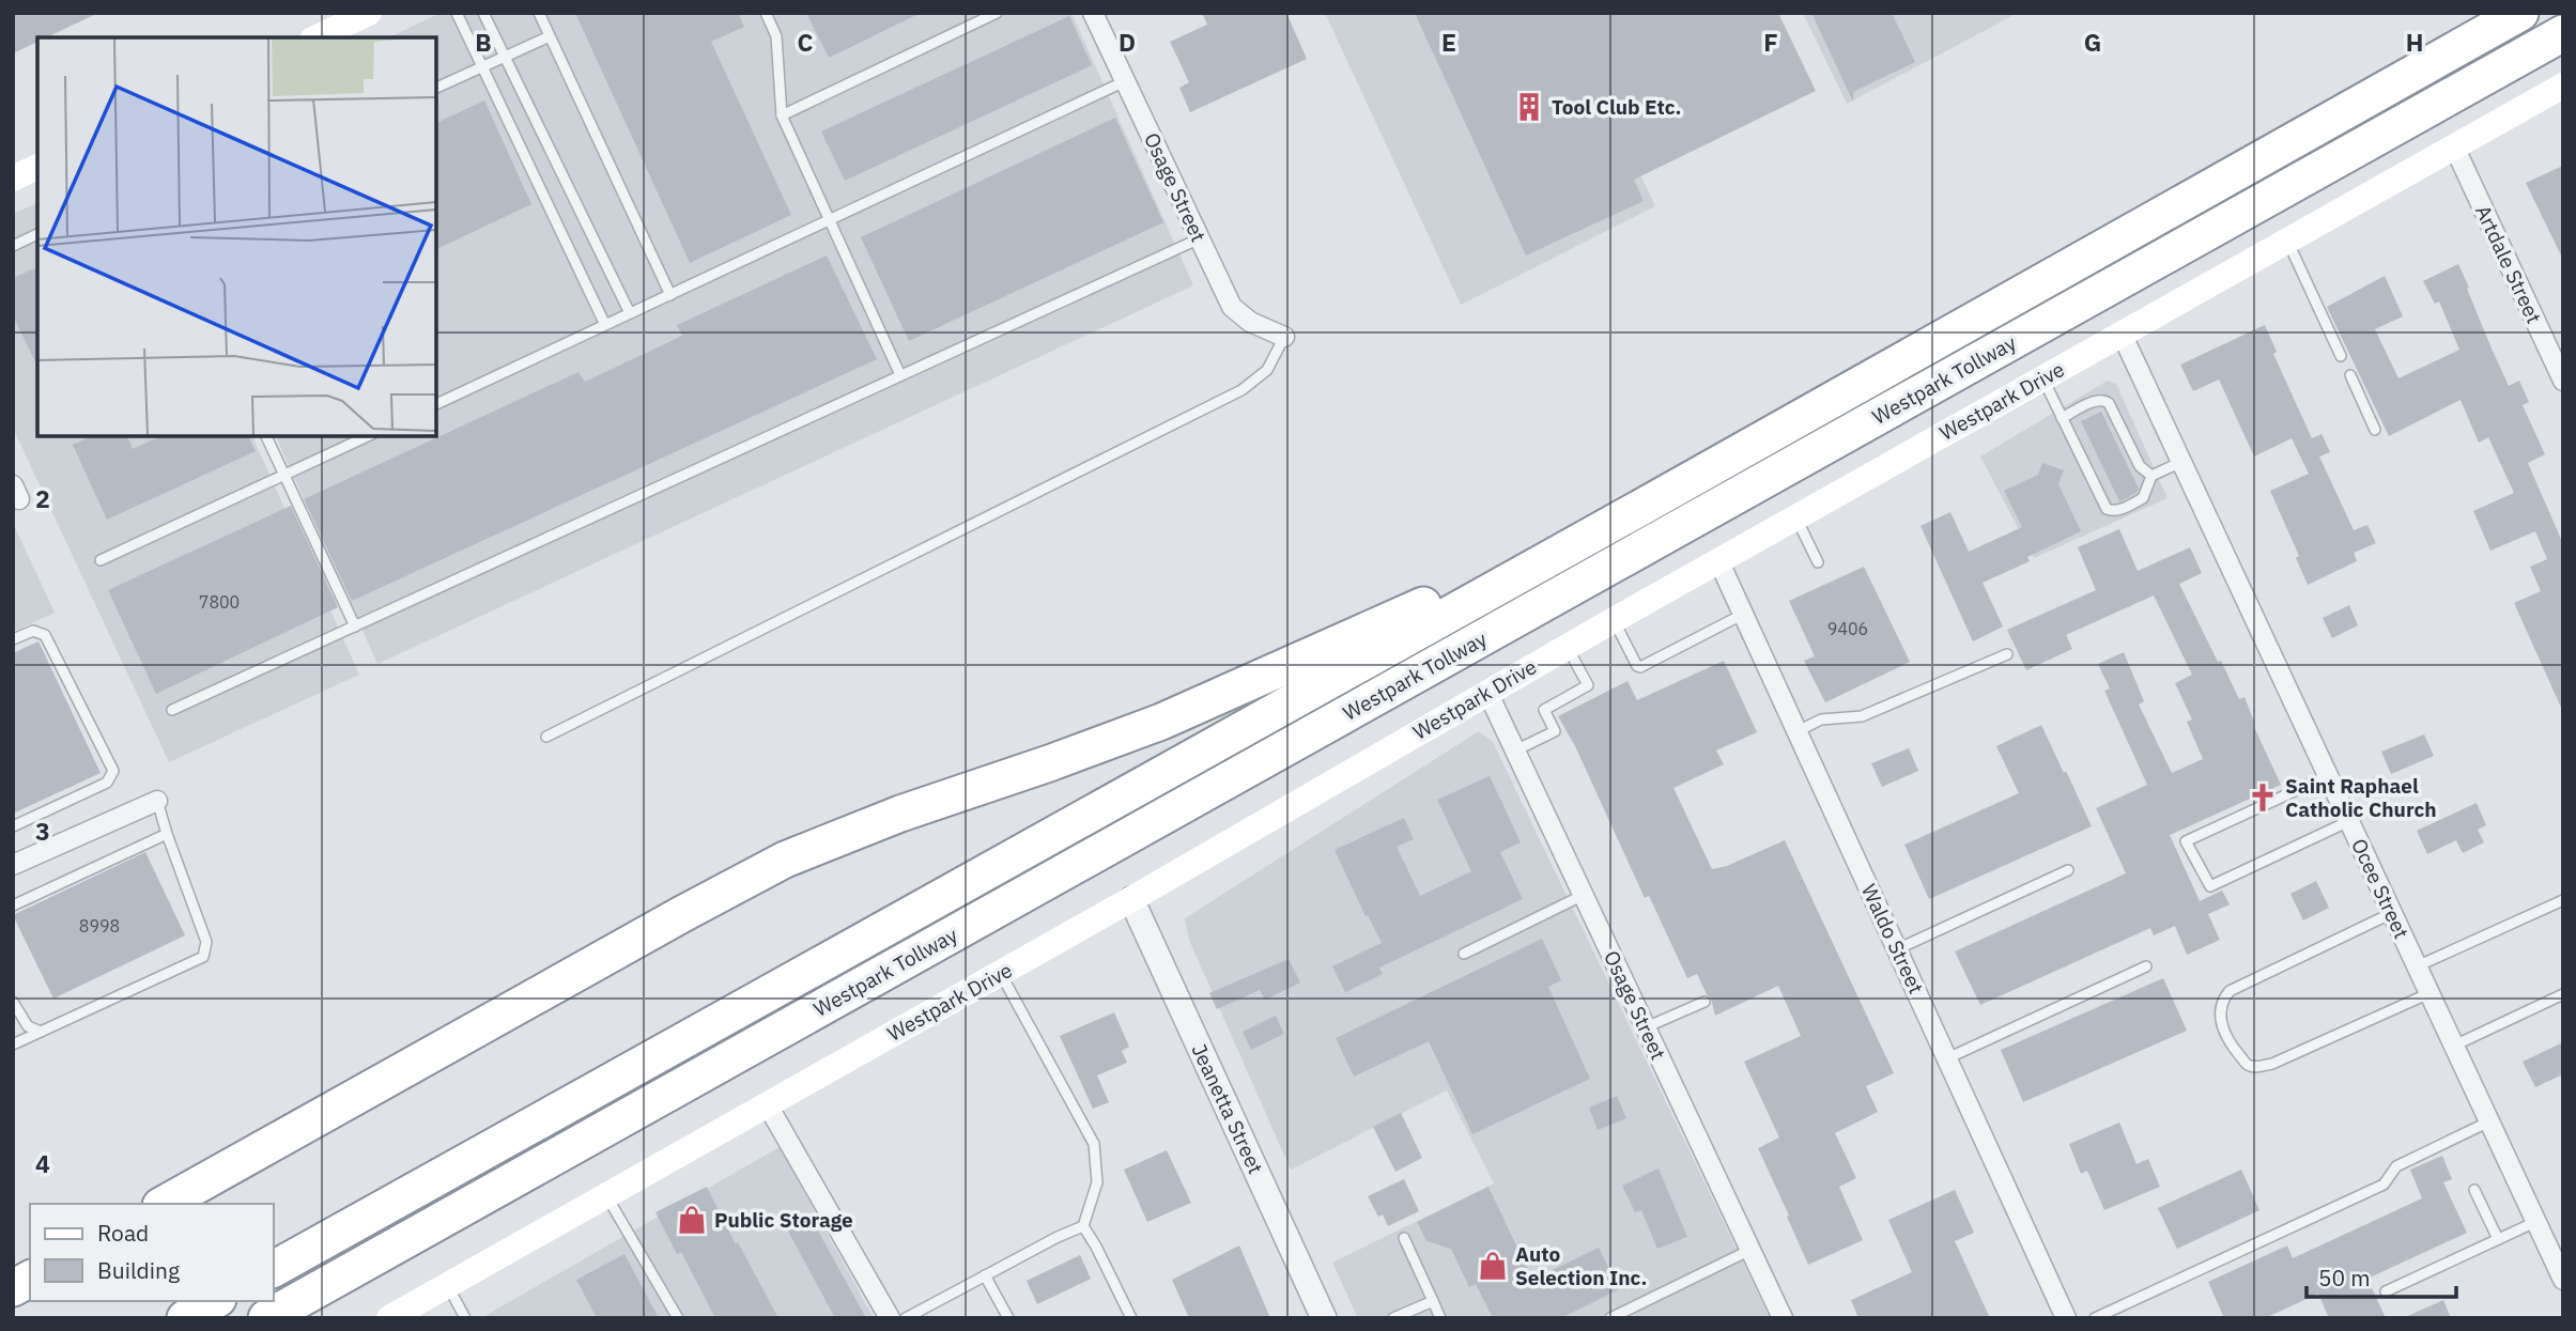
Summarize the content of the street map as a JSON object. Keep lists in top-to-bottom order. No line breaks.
{"streets":{"highway":["Westpark Tollway"],"main road":["Westpark Drive"],"street":["Osage Street","Artdale Street","Ocee Street","Waldo Street","Jeanetta Street"]},"crossings":[["Osage Street","Westpark Drive"],["Artdale Street","Westpark Drive"],["Westpark Drive","Ocee Street"],["Westpark Drive","Waldo Street"],["Westpark Drive","Jeanetta Street"]],"places":{"building":["Tool Club Etc."],"church":["Saint Raphael Catholic Church"],"shop":["Public Storage","Auto Selection Inc."]},"house_numbers":["7800","9406","8998"],"legend":["Road","Building"],"scale_bar":"50 m","grid":{"columns":["B","C","D","E","F","G","H"],"rows":["2","3","4"]}}
